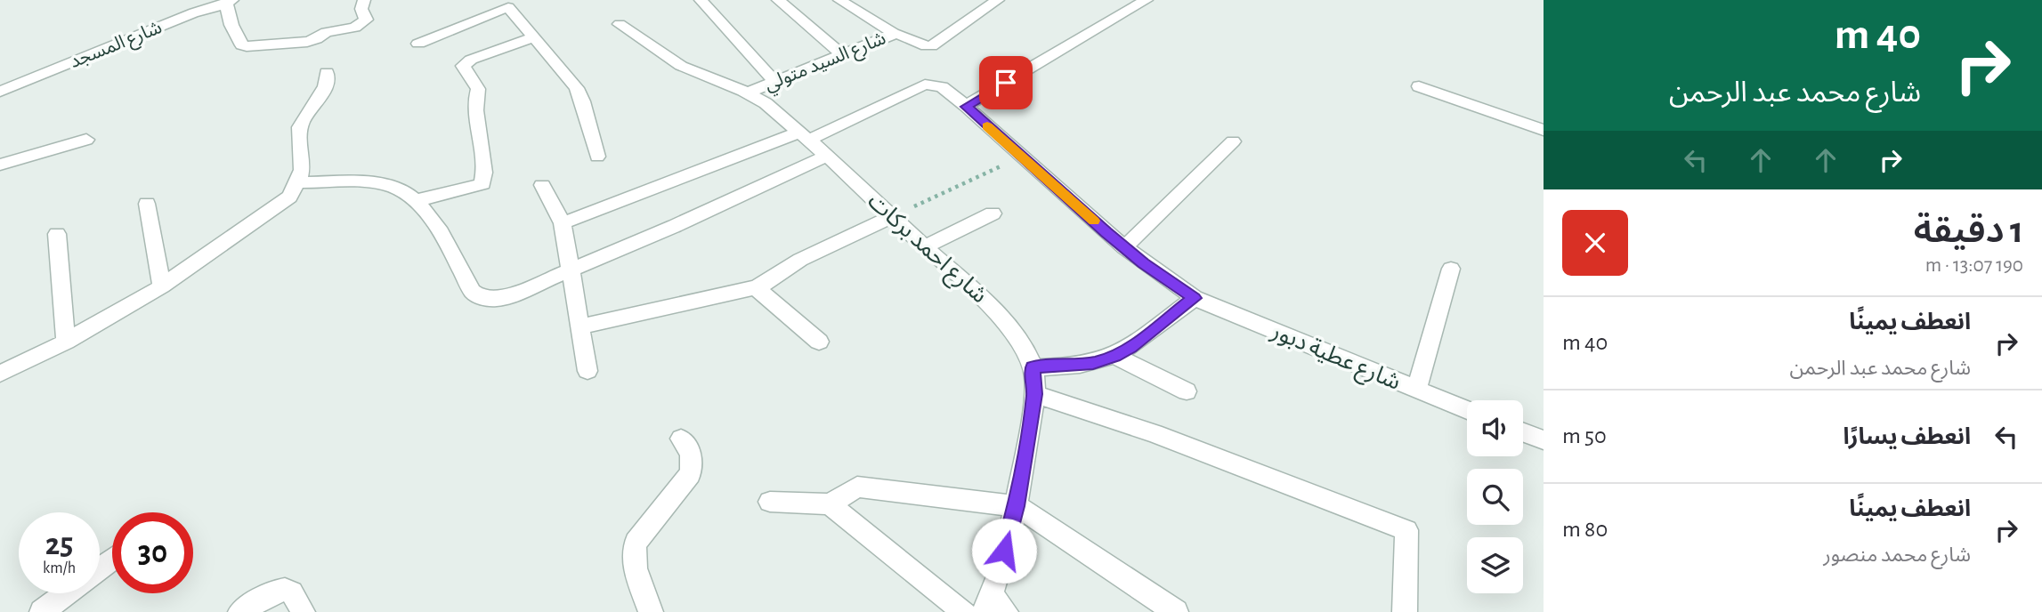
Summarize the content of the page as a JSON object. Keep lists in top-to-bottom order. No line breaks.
{"streets":{"street":["شارع المسجد","شارع السيد متولي","شارع احمد بركات","شارع عطية دبور"]},"crossings":[["شارع السيد متولي","شارع احمد بركات"],["شارع احمد بركات","شارع عطية دبور"]],"page":{"turn":["40 m","شارع محمد عبد الرحمن"],"heading":["1 دقيقة","190 m · 13:07"],"list":[{"name":"انعطف يمينًا","note":"شارع محمد عبد الرحمن","value":"40 m"},{"name":"انعطف يسارًا","value":"50 m"},{"name":"انعطف يمينًا","note":"شارع محمد منصور","value":"80 m"}],"speed":"25 km/h","limit":"30"}}
